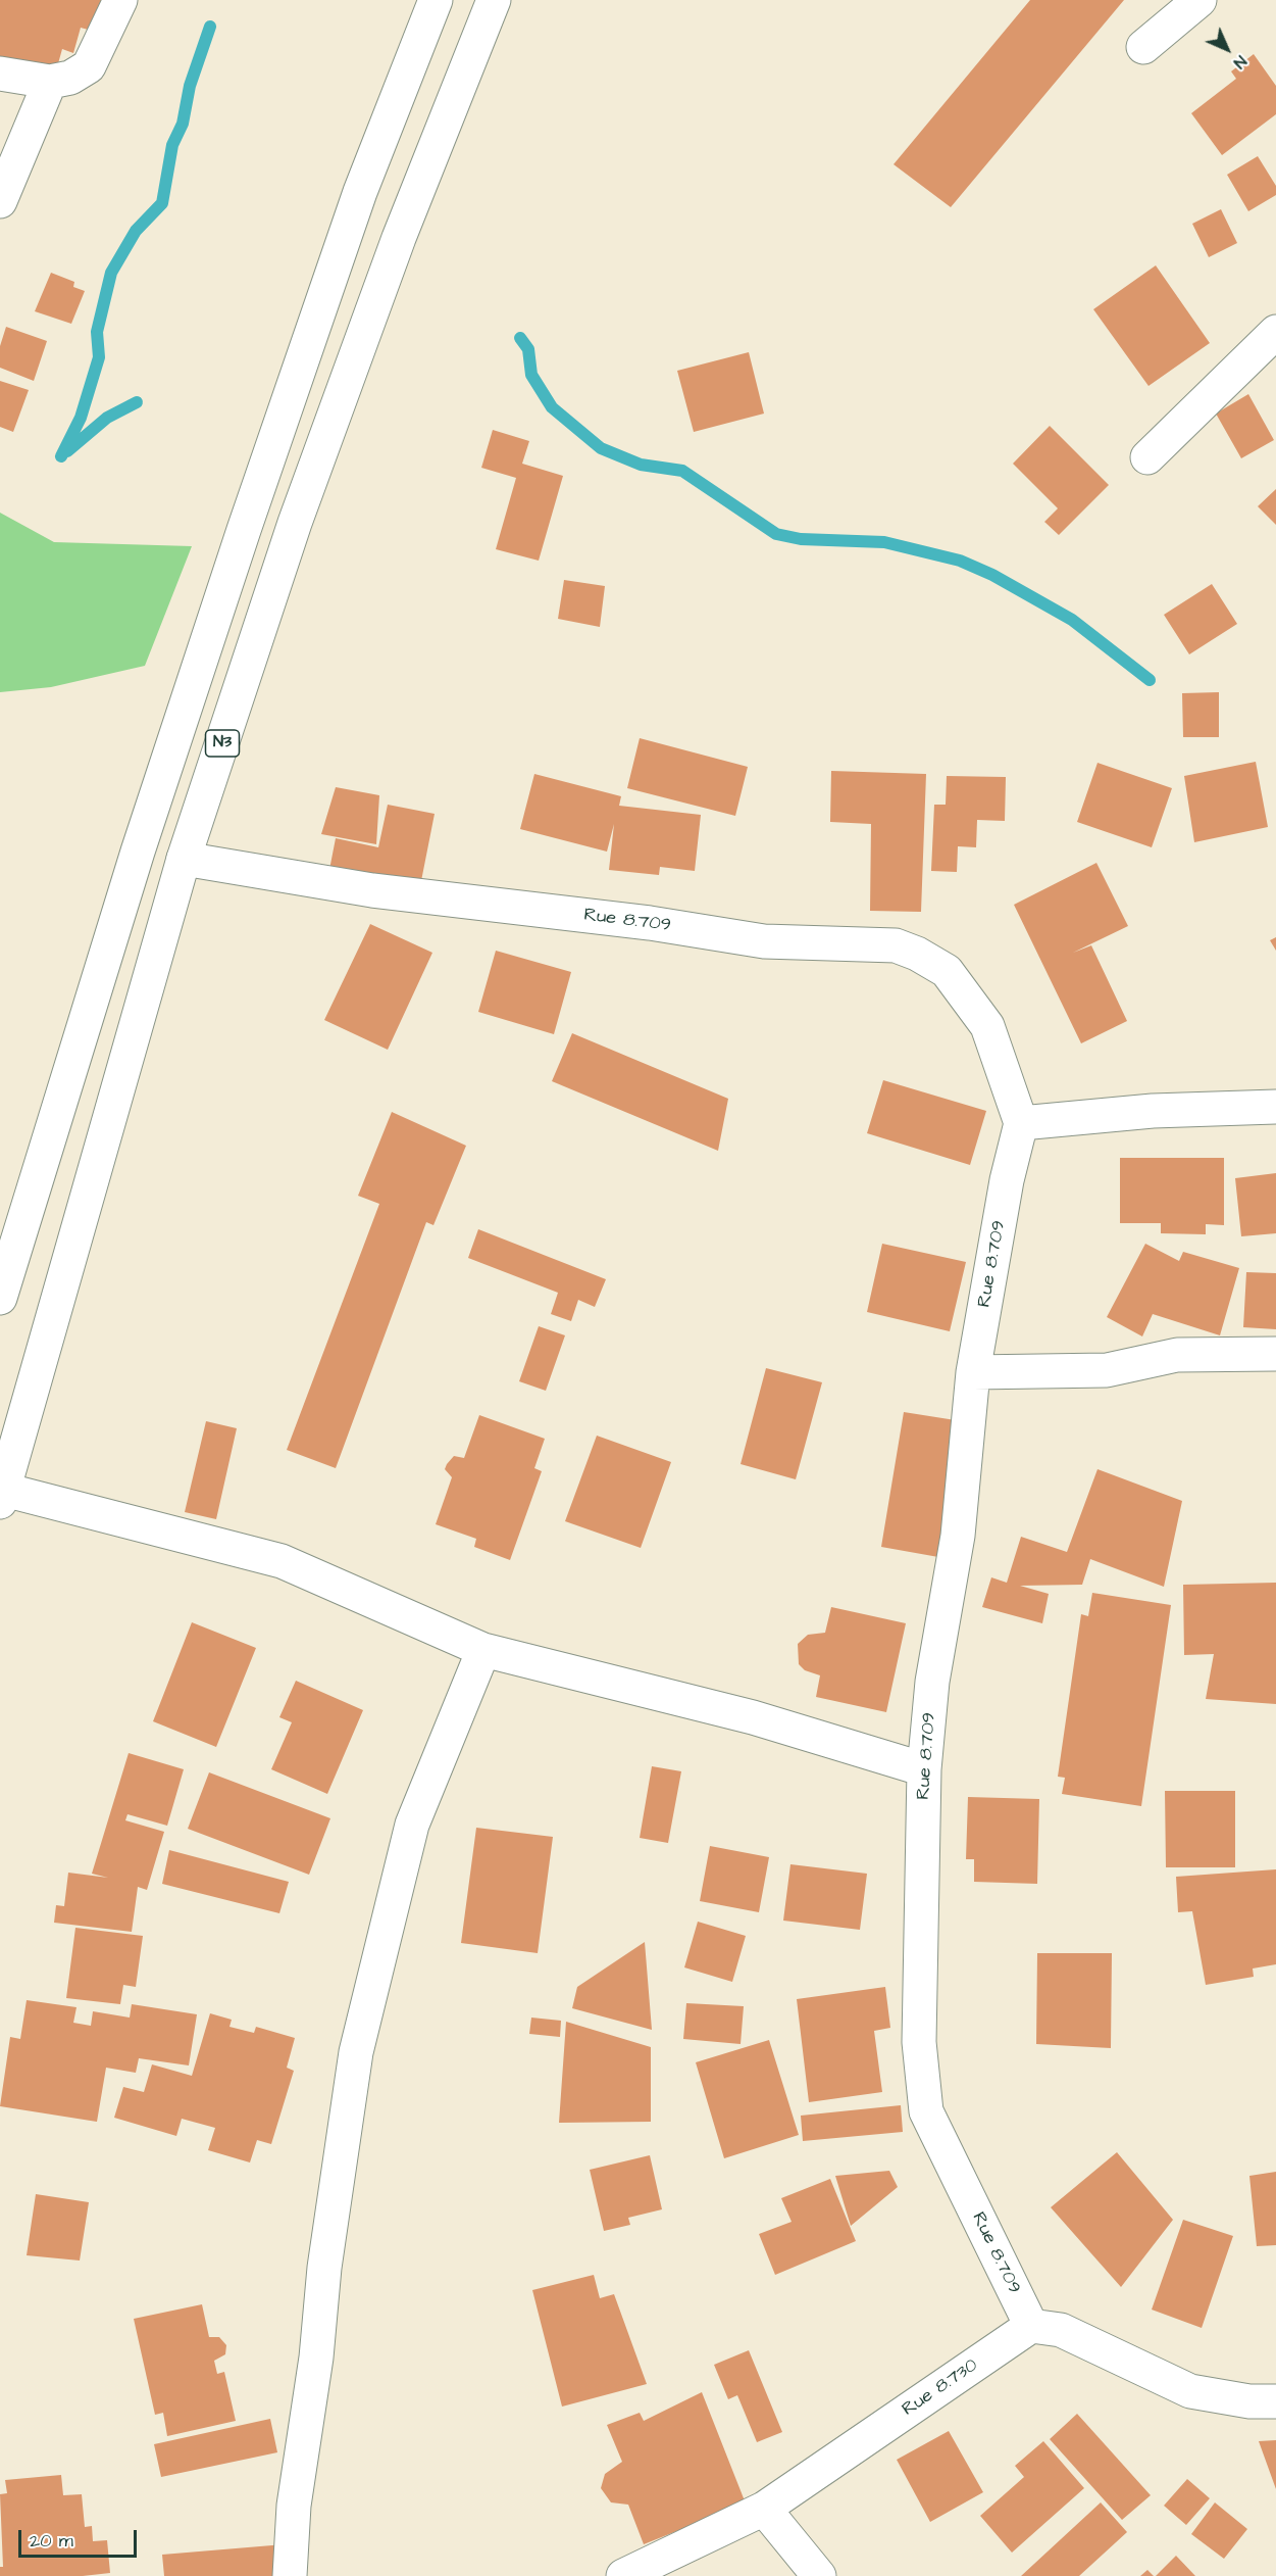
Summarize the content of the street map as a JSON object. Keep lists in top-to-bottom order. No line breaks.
{"streets":{"main road":["N3","Rue 8.709","Rue 8.730"]},"crossings":[["N3","Rue 8.709"],["Rue 8.709","Rue 8.730"]],"scale_bar":"20 m","north":"bottom right"}
